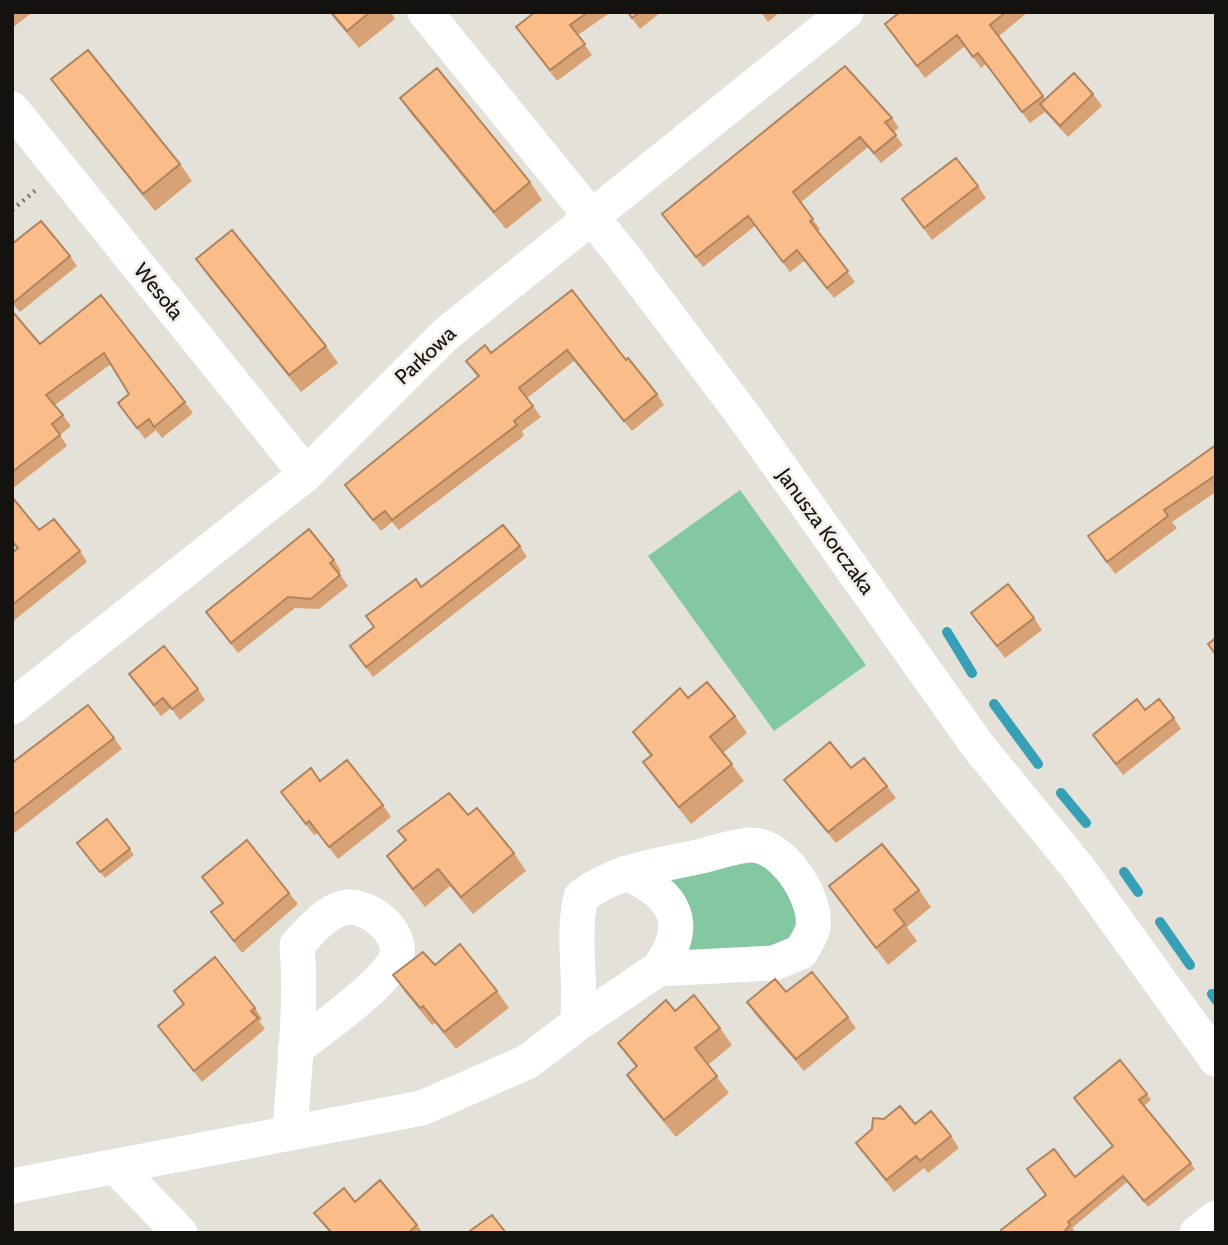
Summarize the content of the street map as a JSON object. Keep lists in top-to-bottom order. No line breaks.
{"streets":{"street":["Wesoła","Parkowa","Janusza Korczaka"]},"crossings":[["Wesoła","Parkowa"],["Parkowa","Janusza Korczaka"]]}
